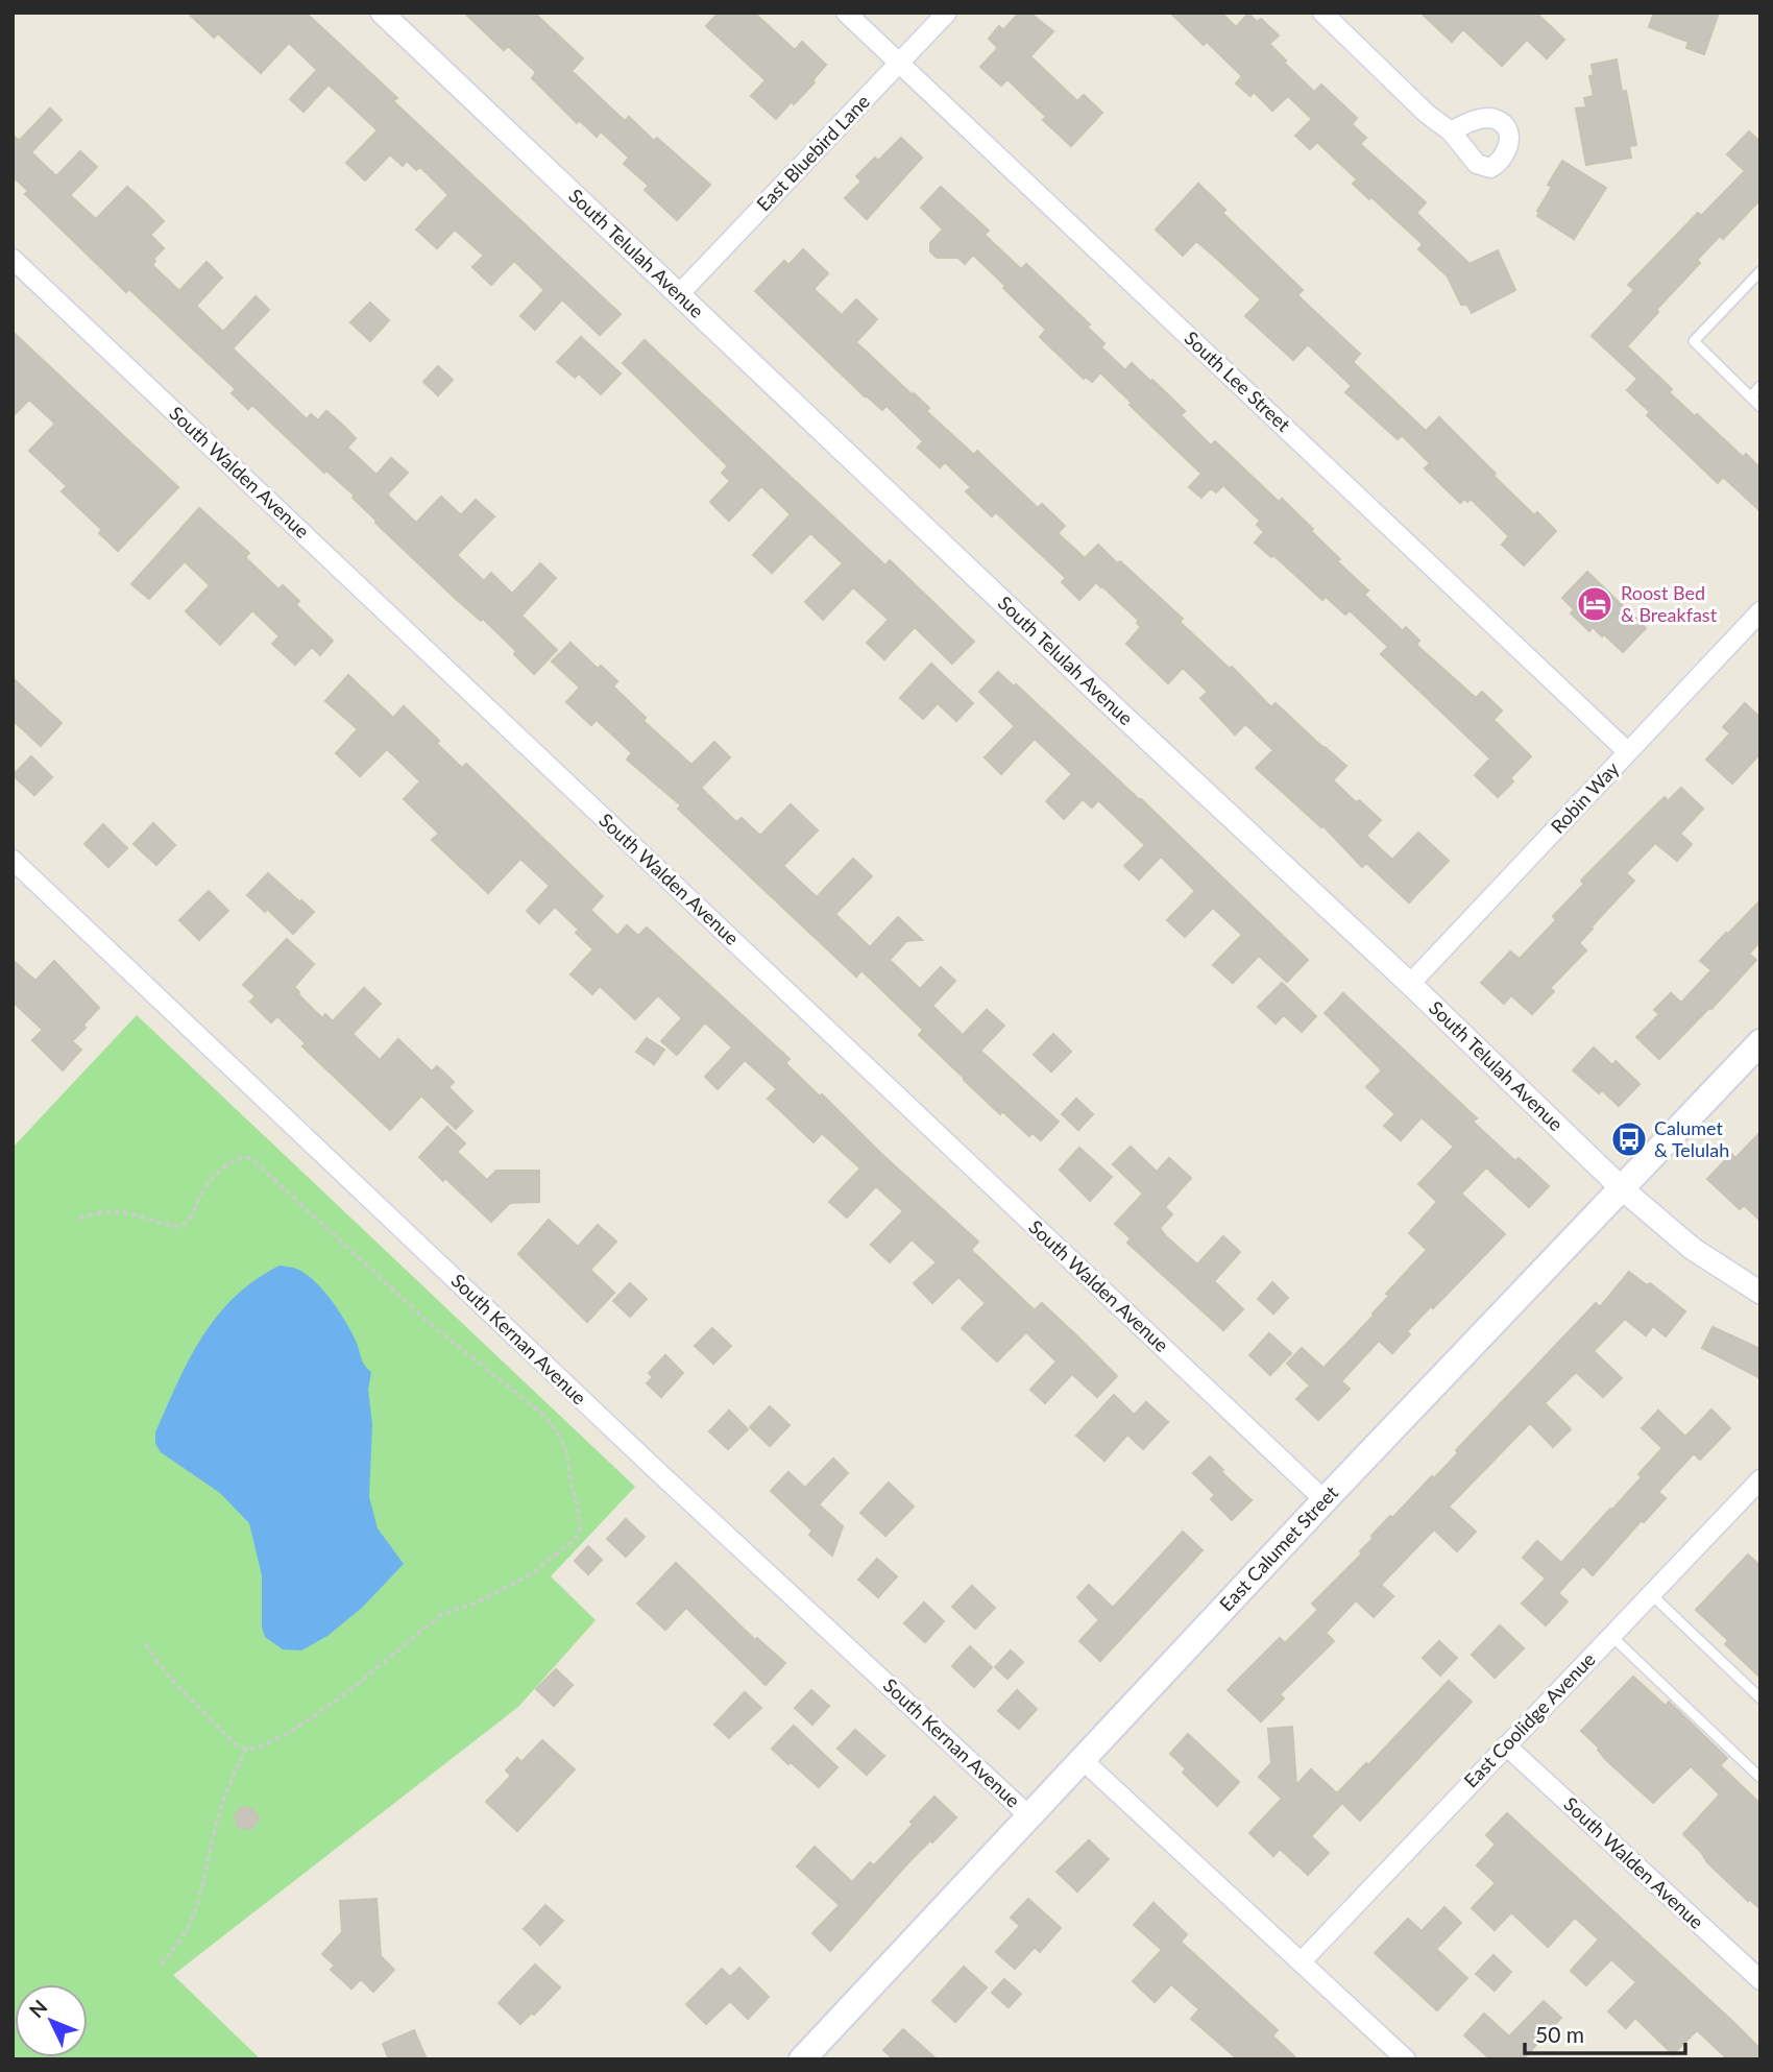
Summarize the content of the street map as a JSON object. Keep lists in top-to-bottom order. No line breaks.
{"streets":{"main road":["East Calumet Street"],"street":["East Bluebird Lane","South Telulah Avenue","South Lee Street","South Walden Avenue","Robin Way","South Kernan Avenue","East Coolidge Avenue"]},"crossings":[["East Bluebird Lane","South Telulah Avenue"],["East Bluebird Lane","South Lee Street"],["South Telulah Avenue","Robin Way"],["South Telulah Avenue","East Calumet Street"],["South Lee Street","Robin Way"],["South Walden Avenue","East Calumet Street"],["South Walden Avenue","East Coolidge Avenue"],["South Kernan Avenue","East Calumet Street"]],"places":{"hotel":["Roost Bed & Breakfast"],"bus stop":["Calumet & Telulah"]},"scale_bar":"50 m","north":"top left"}
